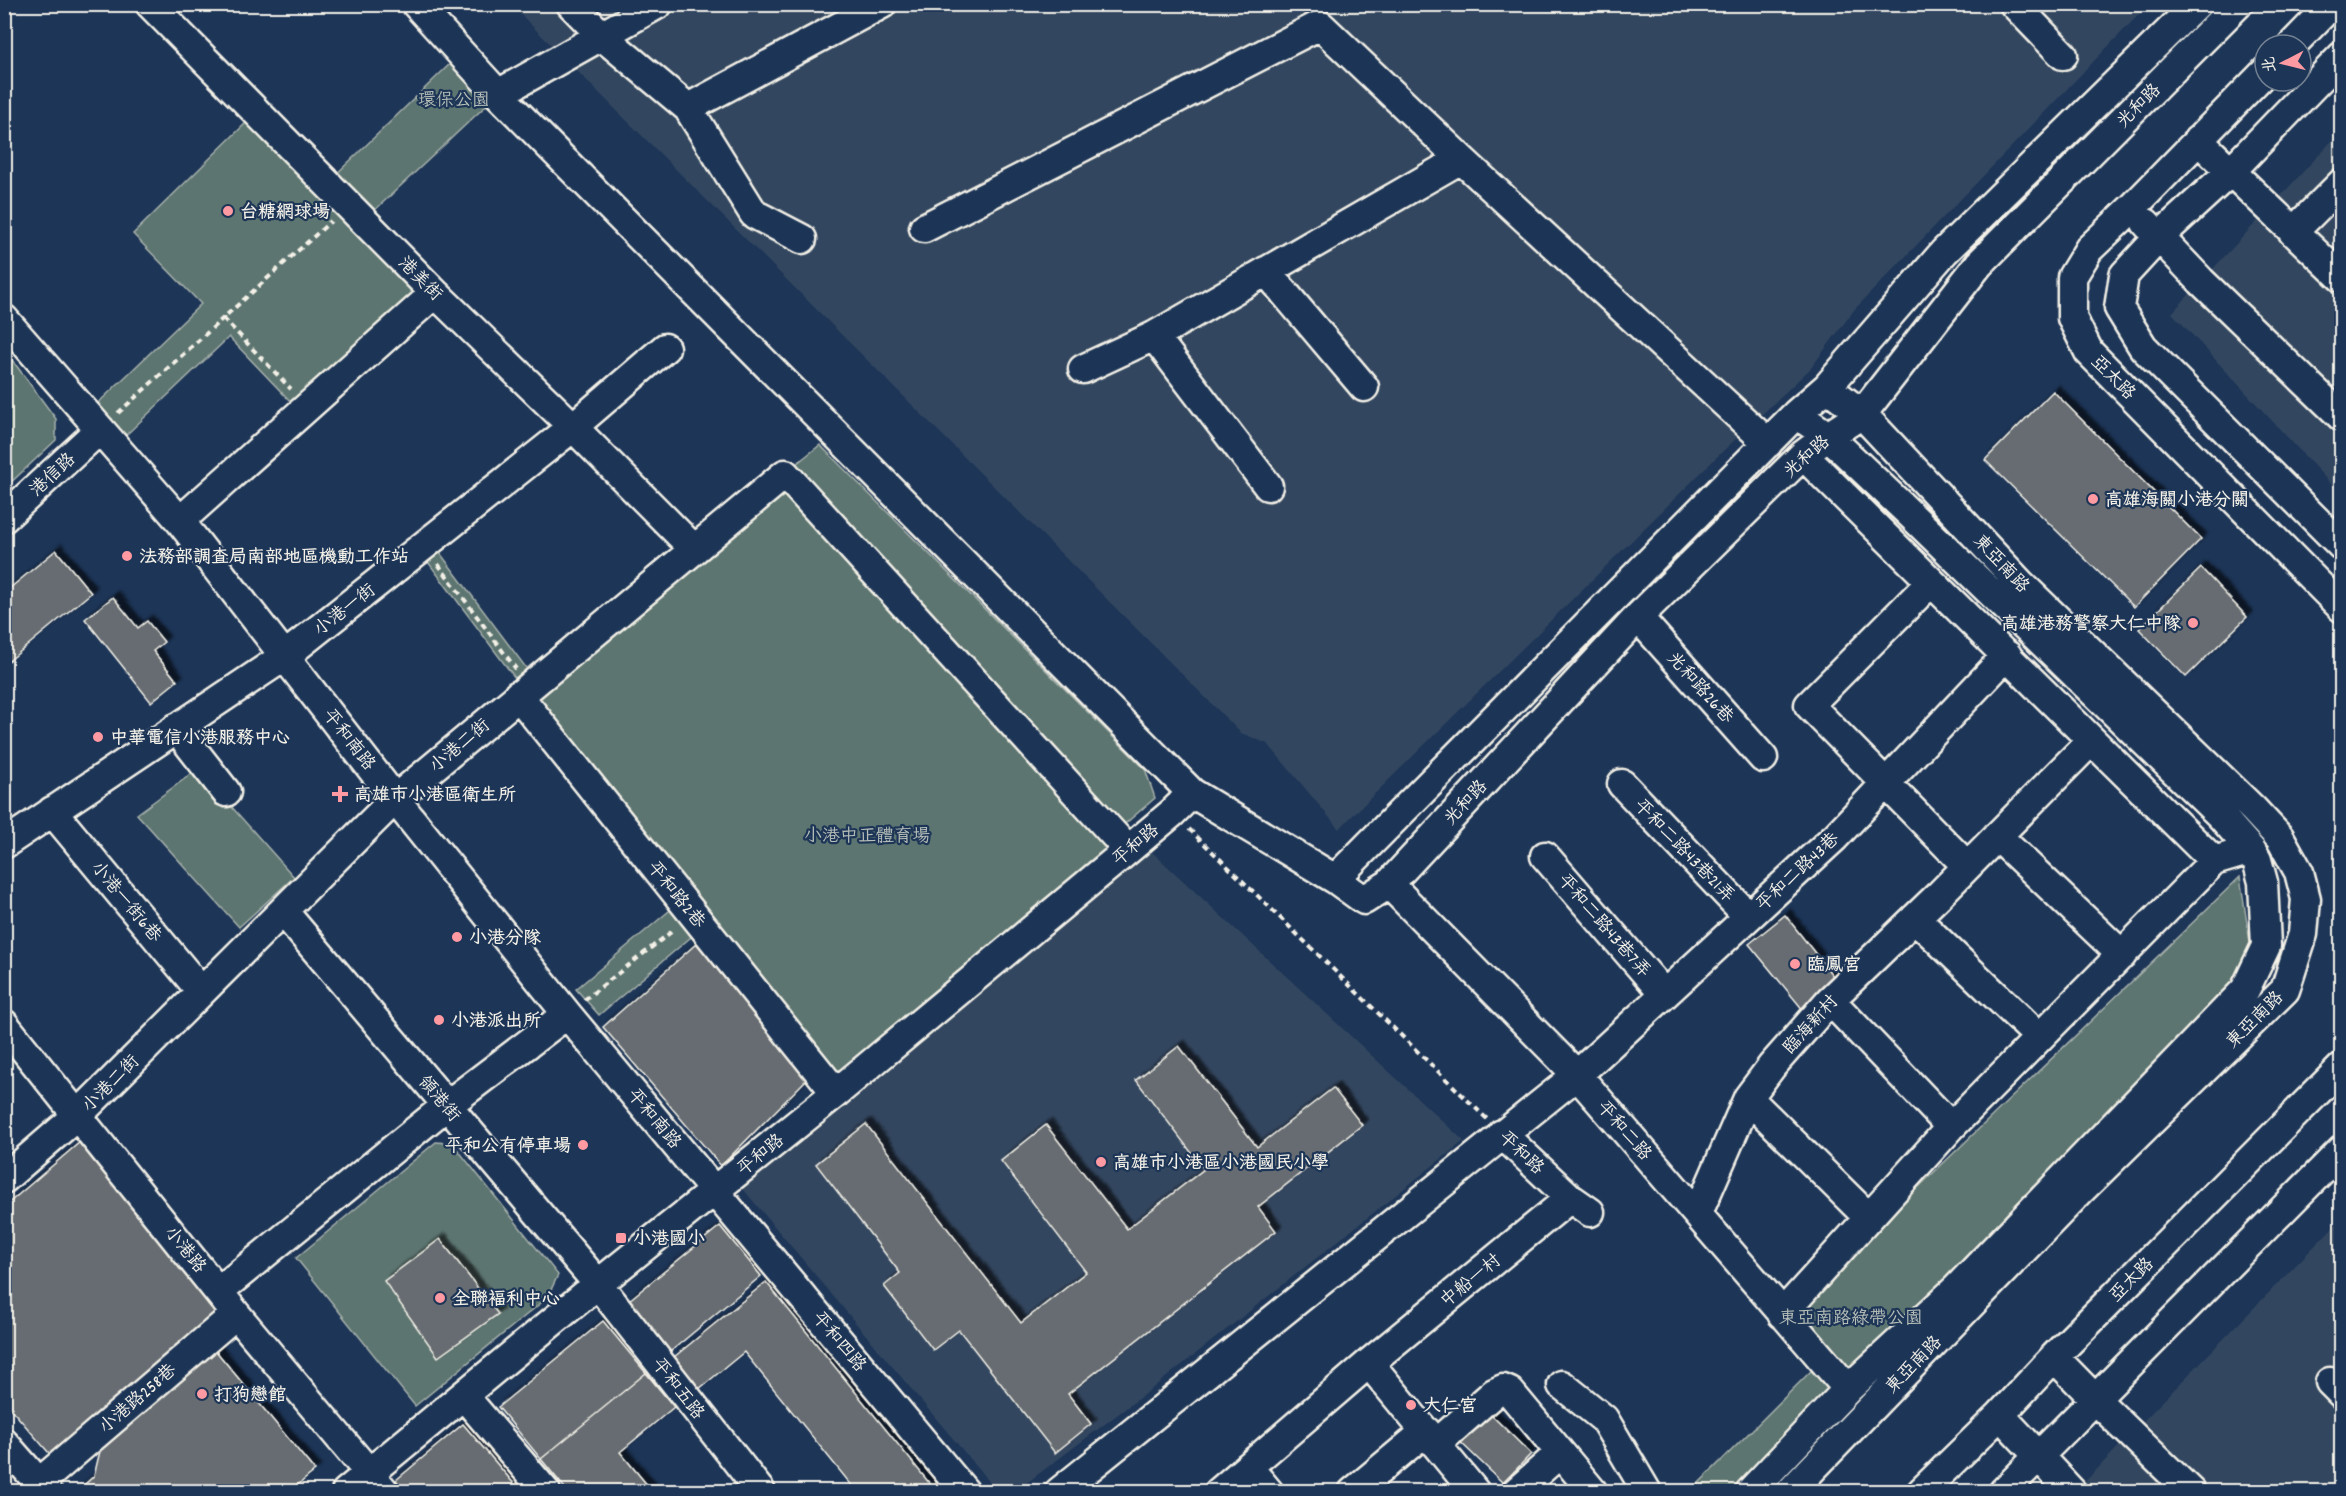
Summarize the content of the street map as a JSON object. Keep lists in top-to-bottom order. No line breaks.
{"streets":{"street":["光和路","港美街","亞太路","港信路","東亞南路","小港一街","光和路26巷","平和南路","小港二街","平和路","平和二路43巷21弄","平和二路43巷","平和路2巷","小港一街6巷","平和二路43巷7弄","臨海新村","領港街","平和二路","小港路","中船一村","平和四路","平和五路","小港路258巷"]},"crossings":[["光和路","東亞南路"],["光和路","光和路26巷"],["光和路","平和二路"],["港美街","小港一街"],["港美街","小港二街"],["港信路","平和南路"],["東亞南路","平和二路"],["小港一街","平和南路"],["小港一街","小港一街6巷"],["平和南路","小港二街"],["平和南路","平和路"],["平和南路","平和四路"],["小港二街","平和路"],["小港二街","平和路2巷"],["小港二街","小港一街6巷"],["小港二街","領港街"],["小港二街","小港路"],["平和路","平和二路43巷"],["平和路","平和路2巷"],["平和路","領港街"],["平和路","小港路"],["平和路","中船一村"],["平和路","平和四路"],["平和路","平和五路"],["平和二路43巷21弄","平和二路43巷"],["平和二路43巷","平和二路43巷7弄"],["平和二路43巷","平和二路"],["臨海新村","平和二路"],["領港街","平和五路"],["小港路","小港路258巷"]],"parks":["環保公園","小港中正體育場","東亞南路綠帶公園"],"places":{"other":["台糖網球場","高雄海關小港分關","法務部調查局南部地區機動工作站","高雄港務警察大仁中隊","中華電信小港服務中心","小港分隊","臨鳳宮","小港派出所","平和公有停車場","高雄市小港區小港國民小學","全聯褔利中心","打狗戀館","大仁宮"],"health":["高雄市小港區衛生所"],"transit":["小港國小"]},"north":"left"}
